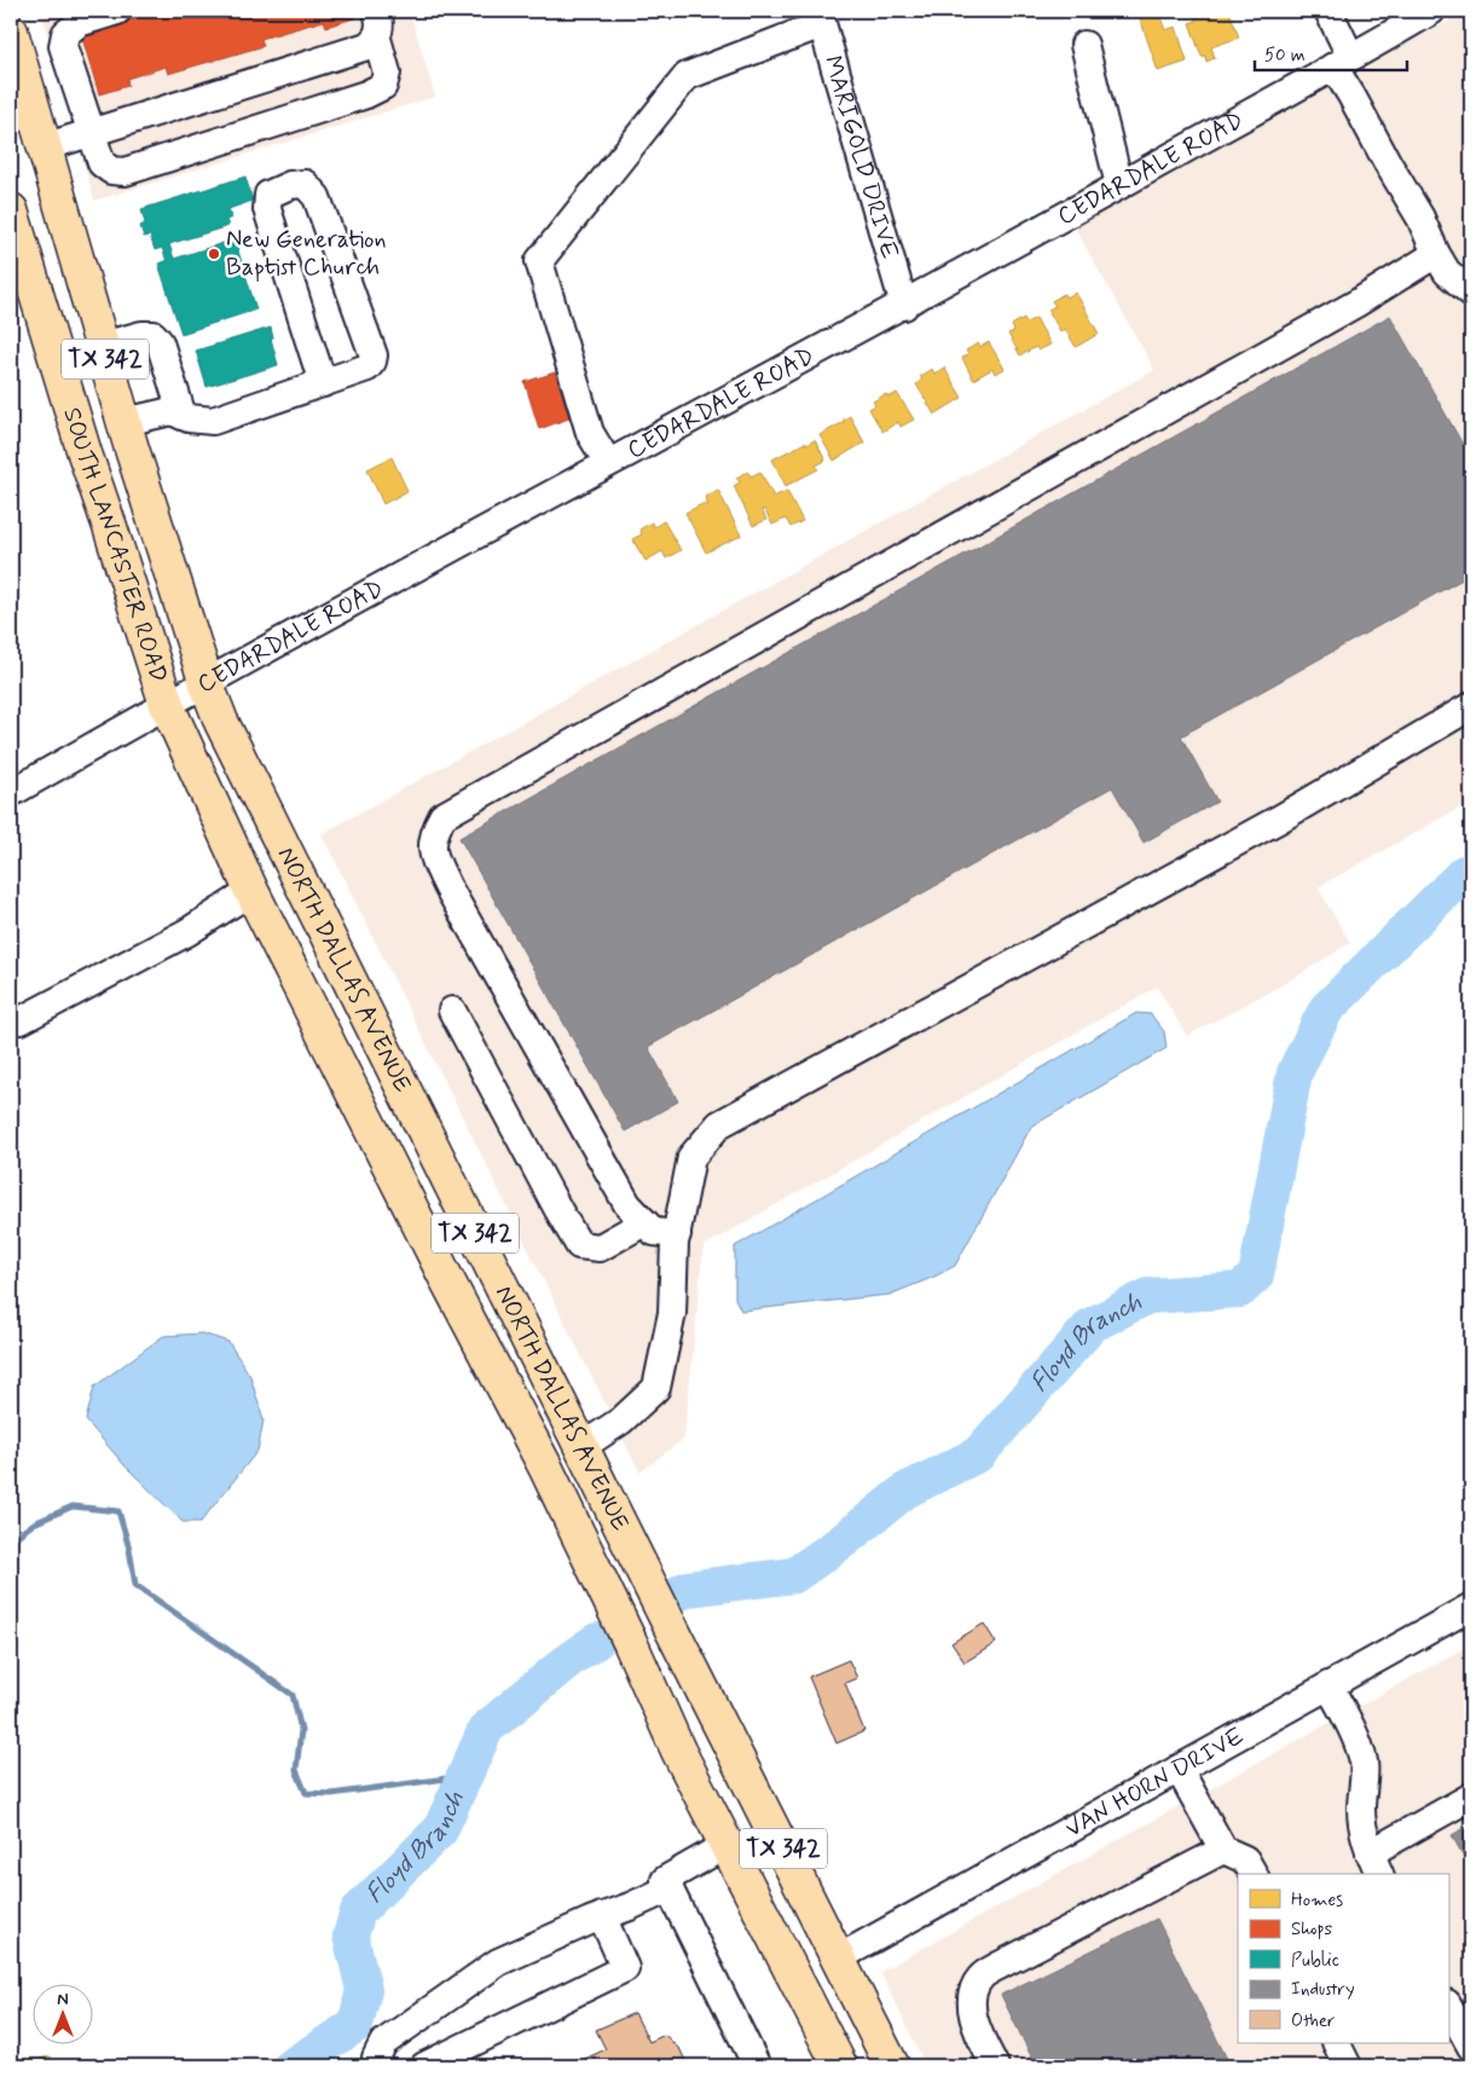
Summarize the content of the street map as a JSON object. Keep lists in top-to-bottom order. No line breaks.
{"streets":{"main road":["TX 342","SOUTH LANCASTER ROAD","NORTH DALLAS AVENUE"],"street":["MARIGOLD DRIVE","CEDARDALE ROAD","VAN HORN DRIVE"]},"crossings":[["MARIGOLD DRIVE","CEDARDALE ROAD"],["CEDARDALE ROAD","SOUTH LANCASTER ROAD"],["CEDARDALE ROAD","NORTH DALLAS AVENUE"],["SOUTH LANCASTER ROAD","NORTH DALLAS AVENUE"],["NORTH DALLAS AVENUE","VAN HORN DRIVE"]],"water":["Floyd Branch"],"places":["New Generation Baptist Church"],"legend":["Homes","Shops","Public","Industry","Other"],"scale_bar":"50 m","north":"top"}
